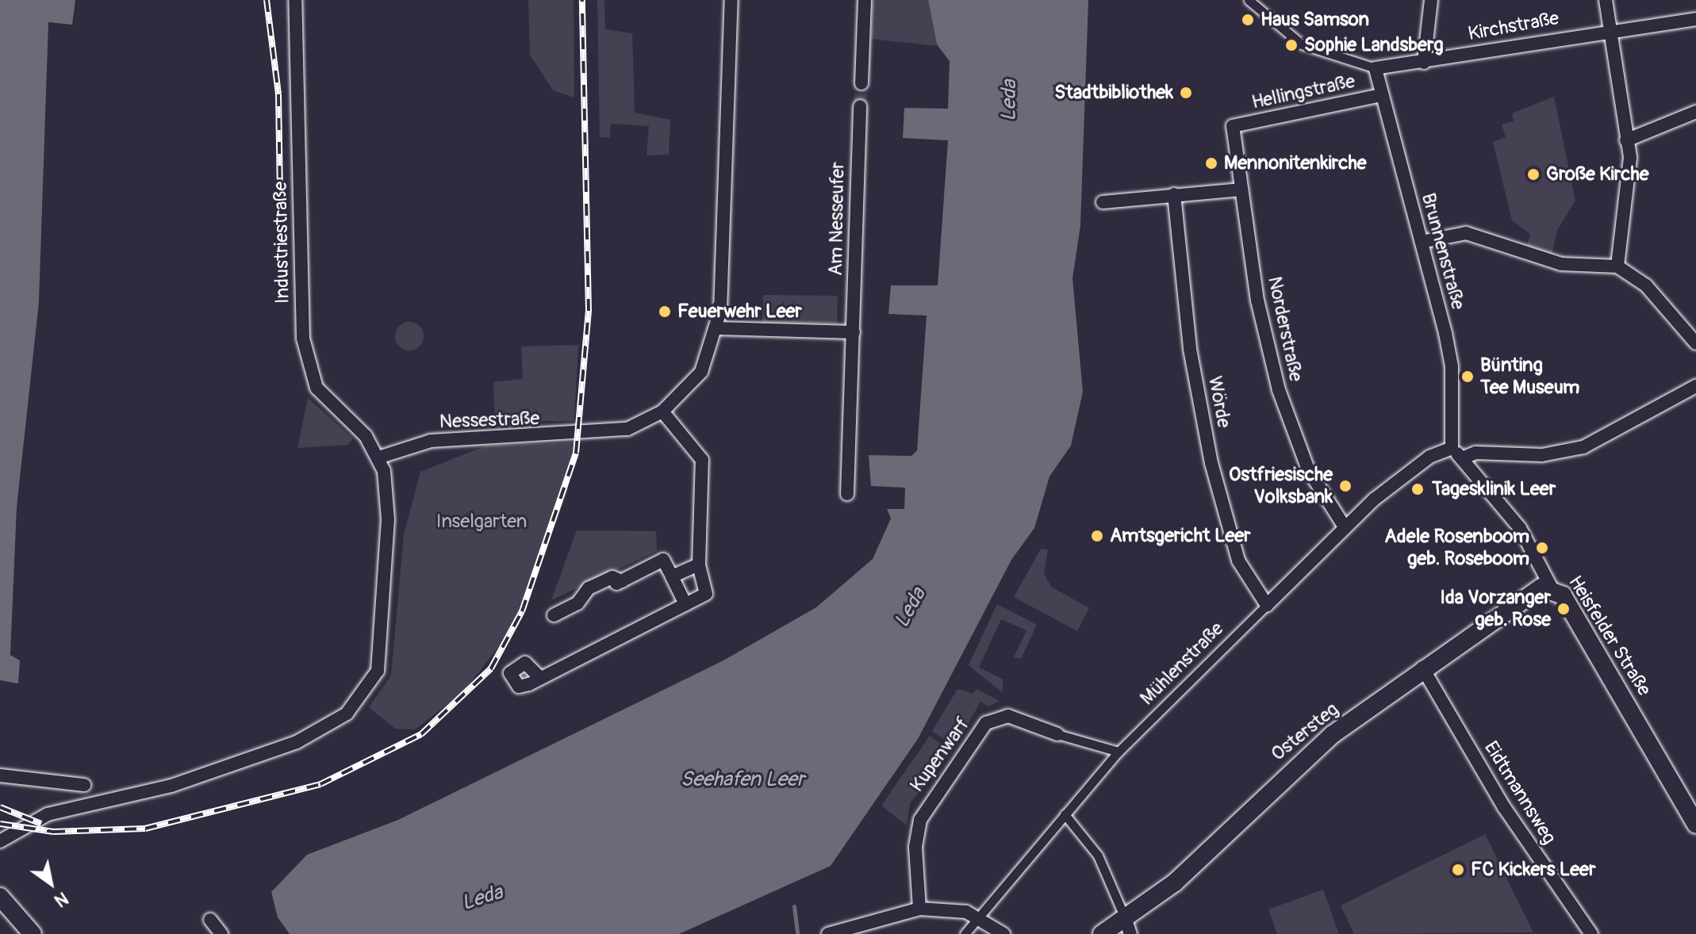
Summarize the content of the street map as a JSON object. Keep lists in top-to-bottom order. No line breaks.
{"streets":{"main road":["Heisfelder Straße","Ostersteg"],"street":["Kirchstraße","Hellingstraße","Am Nesseufer","Industriestraße","Brunnenstraße","Norderstraße","Wörde","Nessestraße","Mühlenstraße","Kupenwarf","Eidtmannsweg"]},"crossings":[["Kirchstraße","Brunnenstraße"],["Hellingstraße","Brunnenstraße"],["Hellingstraße","Norderstraße"],["Industriestraße","Nessestraße"],["Brunnenstraße","Heisfelder Straße"],["Brunnenstraße","Mühlenstraße"],["Norderstraße","Mühlenstraße"],["Wörde","Mühlenstraße"],["Heisfelder Straße","Mühlenstraße"],["Heisfelder Straße","Ostersteg"],["Mühlenstraße","Kupenwarf"],["Ostersteg","Eidtmannsweg"]],"water":["Leda","Seehafen Leer"],"parks":["Inselgarten"],"places":["Haus Samson","Sophie Landsberg","Stadtbibliothek","Mennonitenkirche","Große Kirche","Feuerwehr Leer","Bünting Tee Museum","Ostfriesische Volksbank","Tagesklinik Leer","Amtsgericht Leer","Adele Rosenboom geb. Roseboom","Ida Vorzanger geb. Rose","FC Kickers Leer"],"north":"bottom right"}
